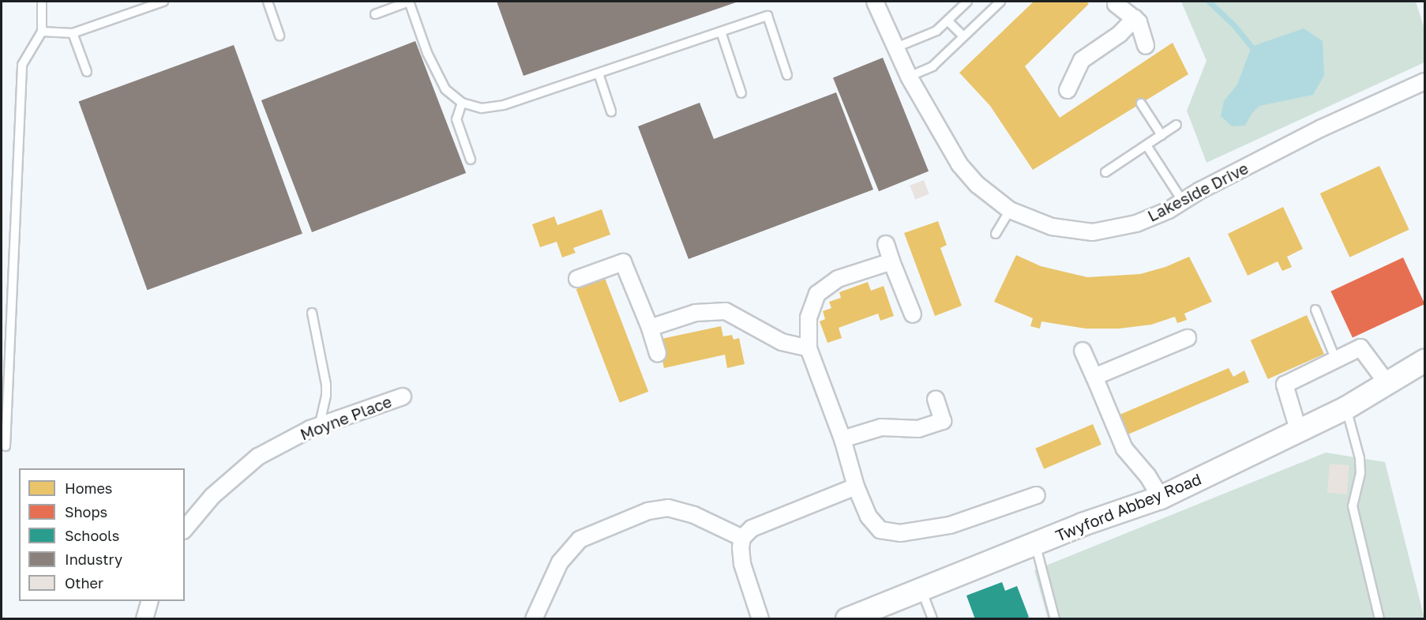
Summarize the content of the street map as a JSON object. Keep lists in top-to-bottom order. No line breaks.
{"streets":{"street":["Lakeside Drive","Moyne Place","Twyford Abbey Road"]},"legend":["Homes","Shops","Schools","Industry","Other"]}
